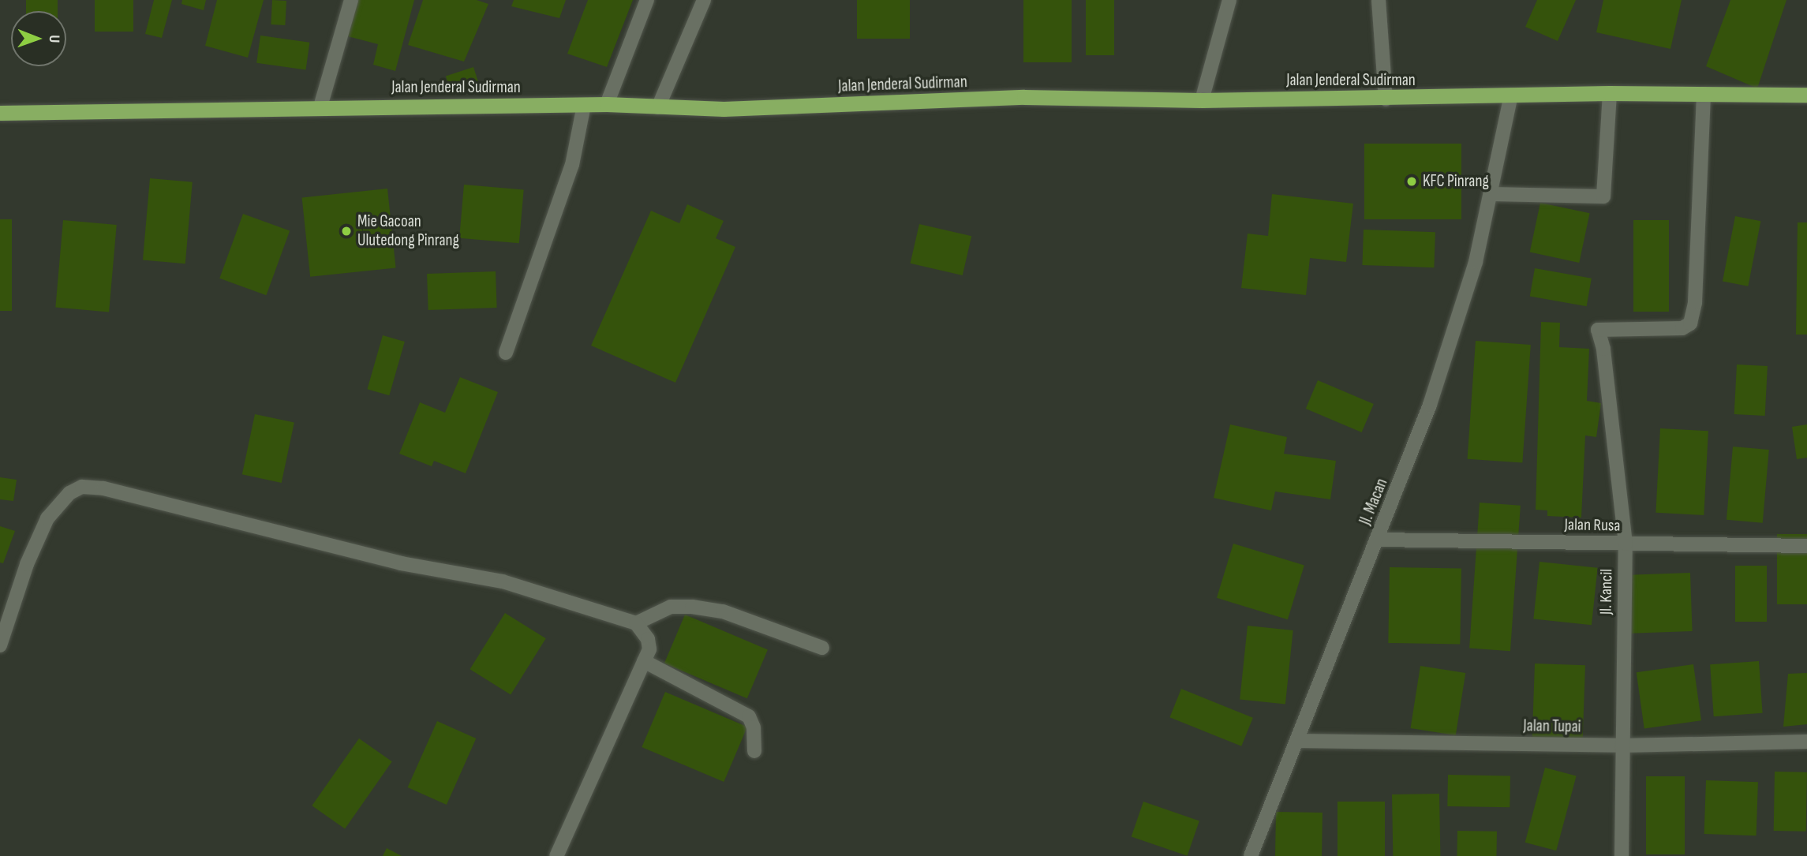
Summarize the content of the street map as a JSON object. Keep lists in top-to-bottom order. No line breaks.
{"streets":{"highway":["Jalan Jenderal Sudirman"],"street":["Jl. Macan","Jalan Rusa","Jl. Kancil","Jalan Tupai"]},"crossings":[["Jalan Jenderal Sudirman","Jl. Macan"],["Jalan Jenderal Sudirman","Jl. Kancil"],["Jl. Macan","Jalan Rusa"],["Jl. Macan","Jalan Tupai"],["Jalan Rusa","Jl. Kancil"],["Jl. Kancil","Jalan Tupai"]],"places":["KFC Pinrang","Mie Gacoan Ulutedong Pinrang"],"north":"right"}
